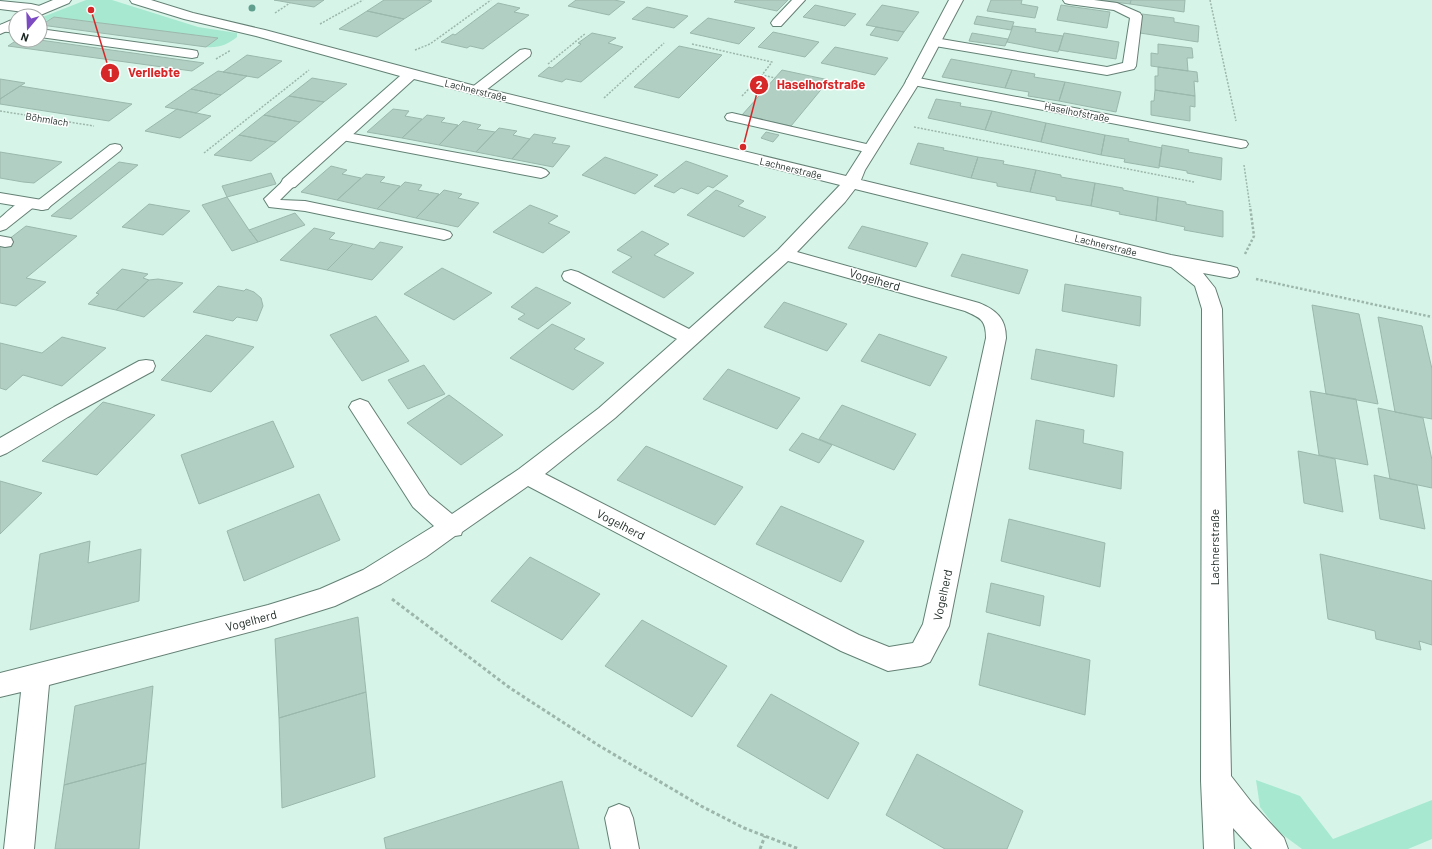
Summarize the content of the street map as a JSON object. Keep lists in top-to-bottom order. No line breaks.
{"streets":{"street":["Lachnerstraße","Vogelherd"],"lane":["Haselhofstraße"],"path":["Böhmlach"]},"crossings":[["Lachnerstraße","Vogelherd"]],"places":["Verliebte","Haselhofstraße"],"north":"bottom"}
